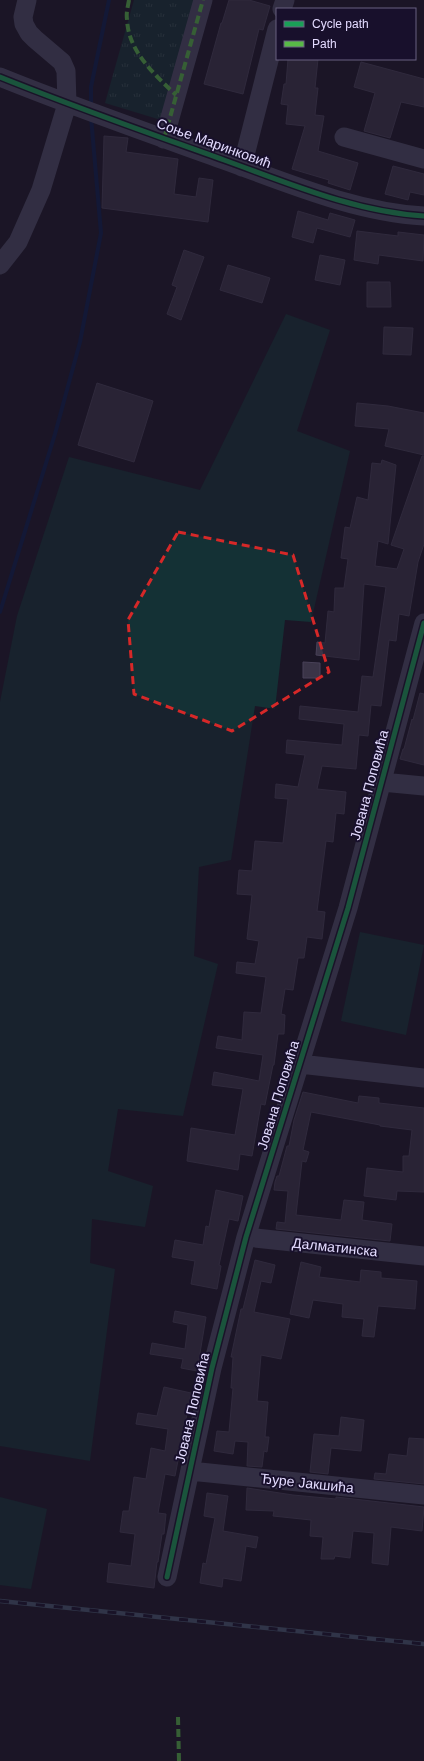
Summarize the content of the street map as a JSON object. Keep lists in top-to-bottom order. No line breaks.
{"streets":{"street":["Соње Маринковић","Јована Поповића","Далматинска","Ђуре Јакшића"]},"crossings":[["Јована Поповића","Далматинска"],["Јована Поповића","Ђуре Јакшића"]],"legend":["Cycle path","Path"]}
